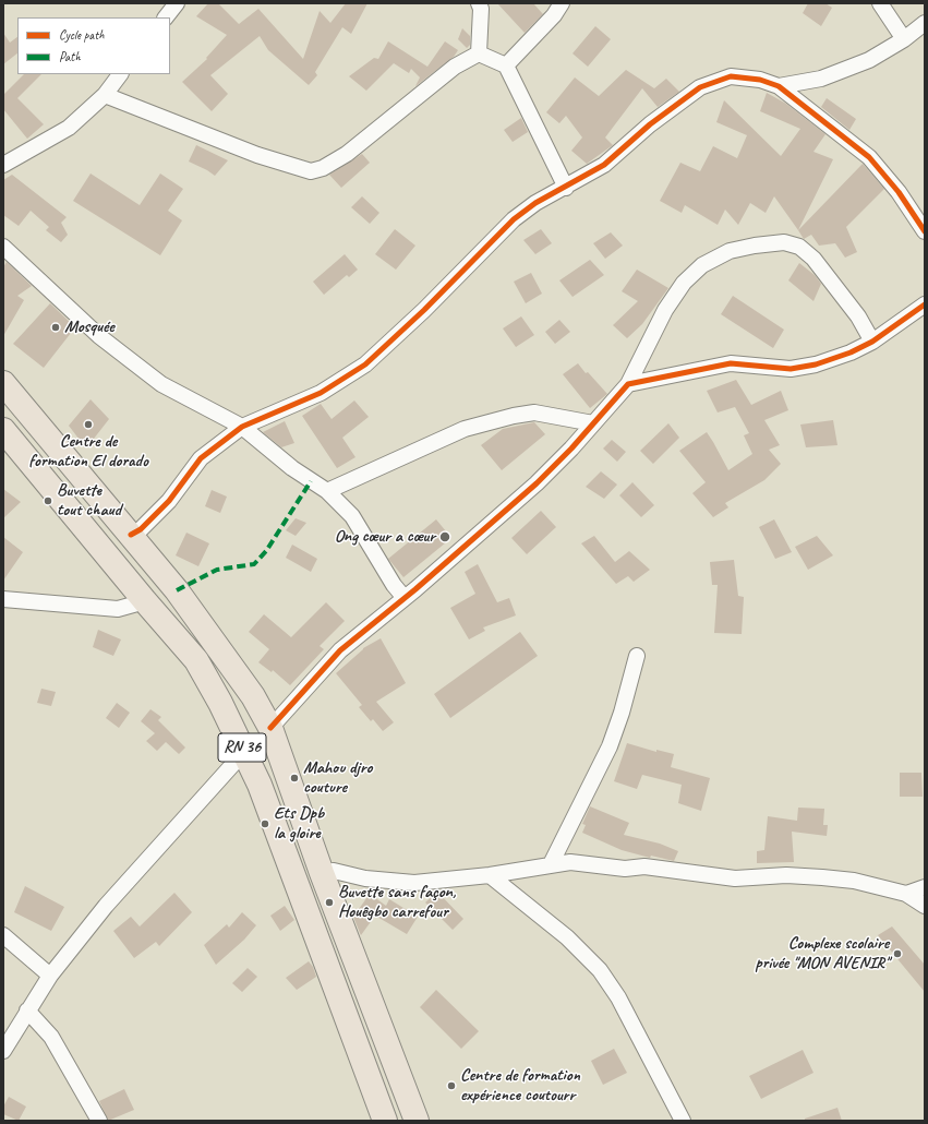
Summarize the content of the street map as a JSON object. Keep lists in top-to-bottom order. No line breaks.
{"streets":{"main road":["RN 36"]},"places":["Mosquée","Centre de formation El dorado","Buvette tout chaud","Ong cœur a cœur","Mahou djro couture","Ets Dpb la gloire","Buvette sans façon, Houêgbo carrefour","Complexe scolaire privée \"MON AVENIR\"","Centre de formation expérience coutourr"],"legend":["Cycle path","Path"]}
